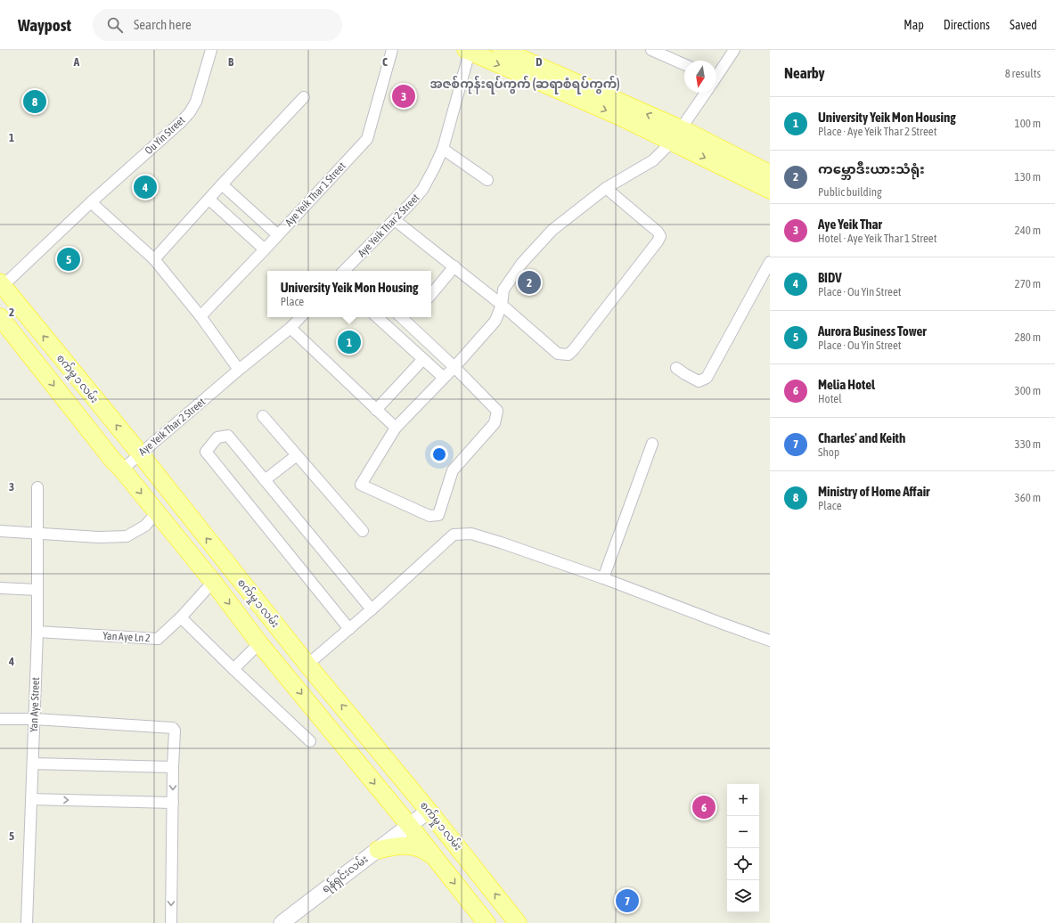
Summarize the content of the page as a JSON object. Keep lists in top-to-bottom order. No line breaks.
{"streets":{"main road":["စက်မှု ၁ လမ်း","ရန်ရှင်းလမ်း"],"street":["Ou Yin Street","Aye Yeik Thar 1 Street","Aye Yeik Thar 2 Street","Yan Aye Ln 2","Yan Aye Street"]},"crossings":[["Ou Yin Street","စက်မှု ၁ လမ်း"],["Aye Yeik Thar 2 Street","စက်မှု ၁ လမ်း"],["စက်မှု ၁ လမ်း","Yan Aye Ln 2"],["စက်မှု ၁ လမ်း","ရန်ရှင်းလမ်း"],["Yan Aye Ln 2","Yan Aye Street"]],"districts":["အဇစ်ကုန်းရပ်ကွက် (ဆရာစံရပ်ကွက်)"],"north":"bottom","page":{"header":"Waypost","search":"Search here","nav":["Map","Directions","Saved"],"heading":["Nearby","8 results"],"pins":["3","8","4","5","2","1","6","7"],"list":[{"mark":"1","name":"University Yeik Mon Housing","note":"Place · Aye Yeik Thar 2 Street","value":"100 m"},{"mark":"2","name":"ကမ္ဘောဒီးယားသံရုံး","note":"Public building","value":"130 m"},{"mark":"3","name":"Aye Yeik Thar","note":"Hotel · Aye Yeik Thar 1 Street","value":"240 m"},{"mark":"4","name":"BIDV","note":"Place · Ou Yin Street","value":"270 m"},{"mark":"5","name":"Aurora Business Tower","note":"Place · Ou Yin Street","value":"280 m"},{"mark":"6","name":"Melia Hotel","note":"Hotel","value":"300 m"},{"mark":"7","name":"Charles' and Keith","note":"Shop","value":"330 m"},{"mark":"8","name":"Ministry of Home Affair","note":"Place","value":"360 m"}],"popup":["University Yeik Mon Housing","Place"],"map_buttons":["+","−"]},"grid":{"columns":["A","B","C","D"],"rows":["1","2","3","4","5"]}}
